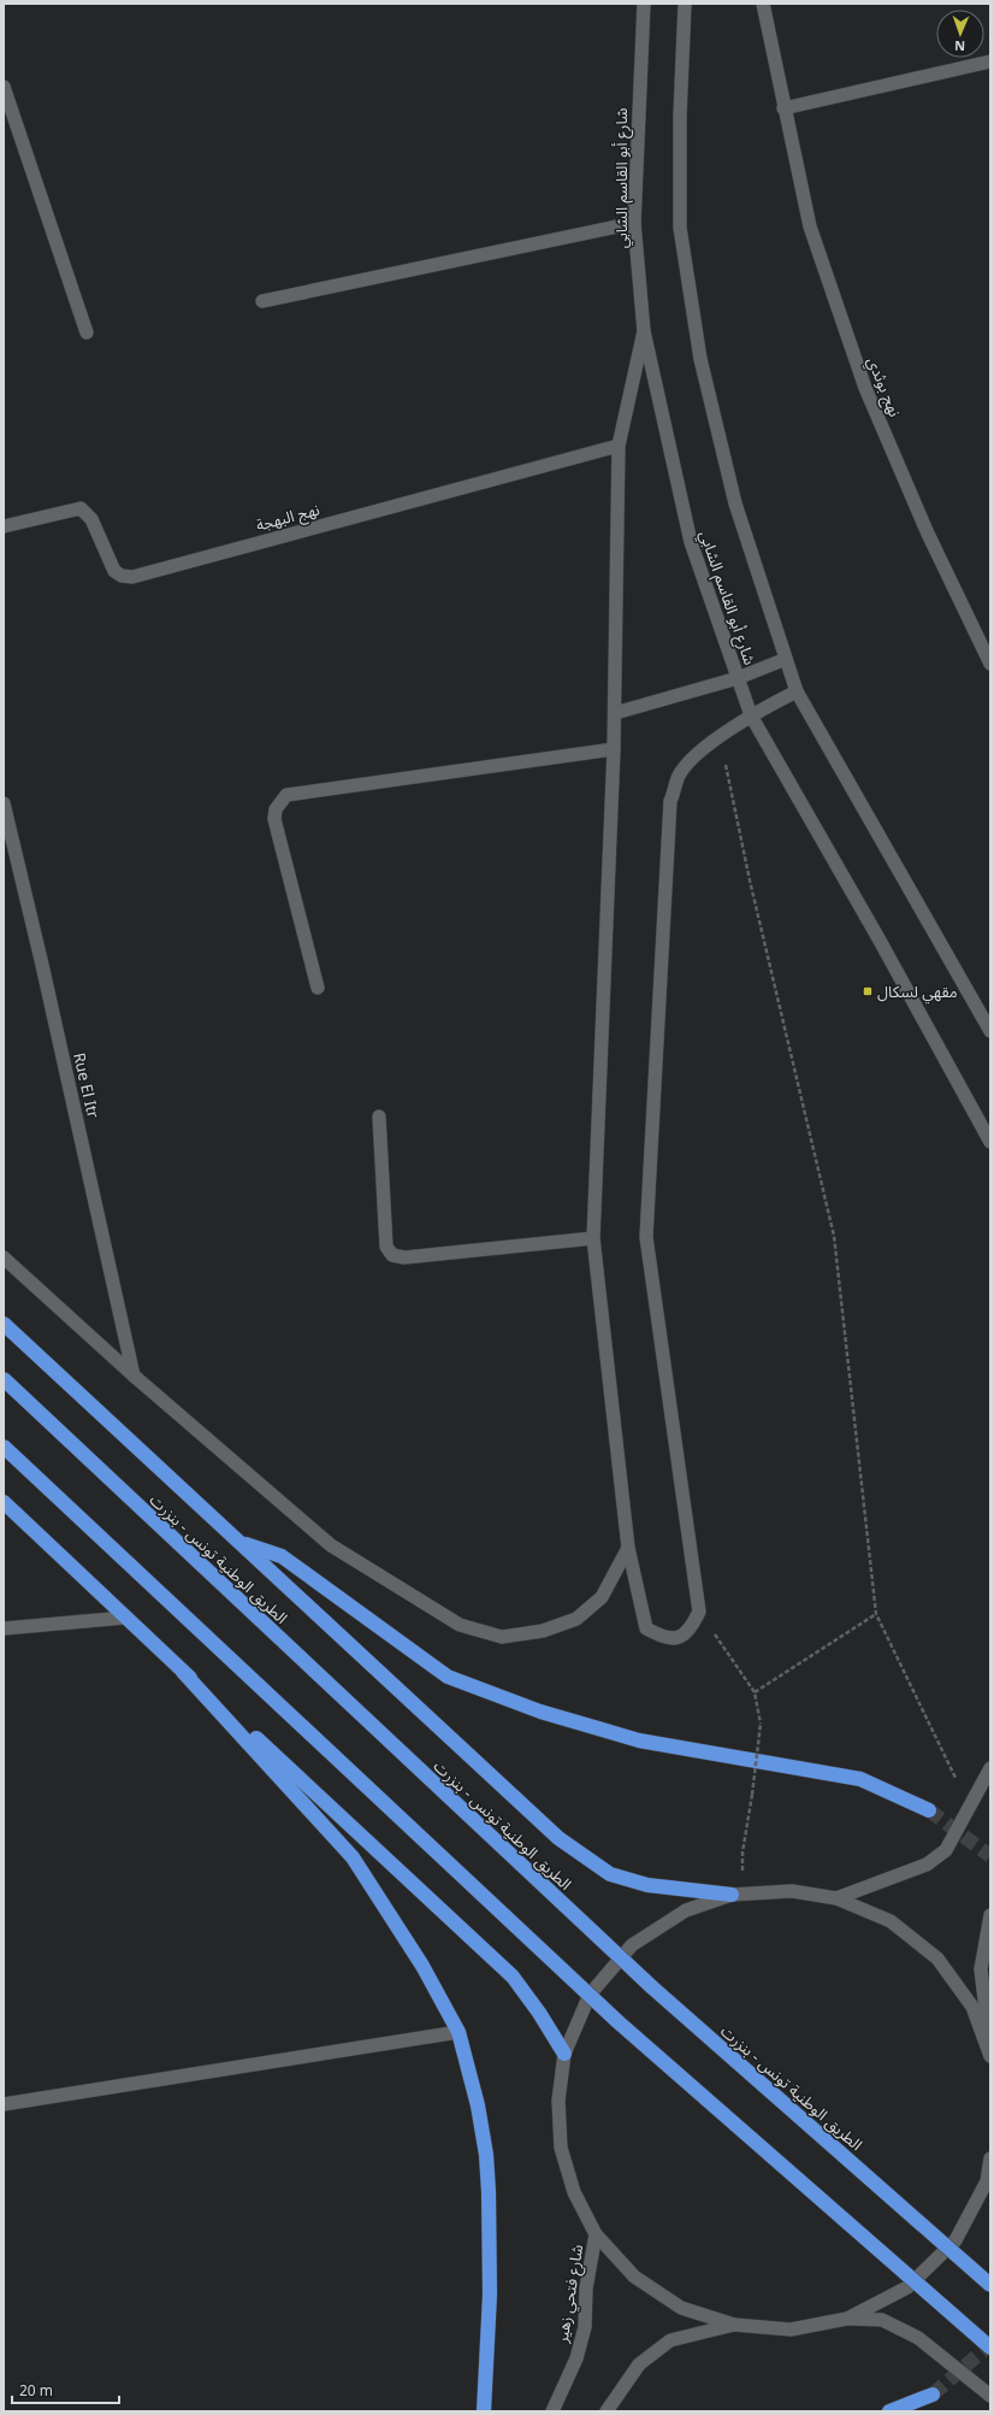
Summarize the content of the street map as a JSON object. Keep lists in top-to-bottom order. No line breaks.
{"streets":{"highway":["الطريق الوطنية تونس - بنزرت"],"street":["شارع أبو القاسم الشابي","نهج بوثدي","نهج البهجة","Rue El Itr","شارع فتحي زهير"]},"places":{"transit":["مقهي لسكال"]},"scale_bar":"20 m","north":"bottom"}
